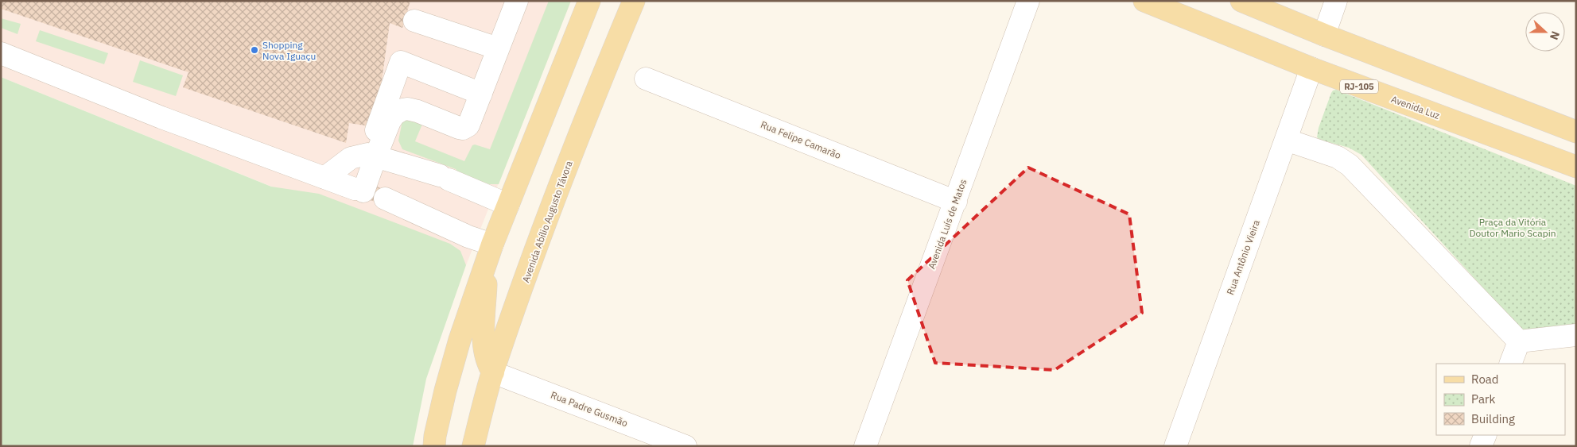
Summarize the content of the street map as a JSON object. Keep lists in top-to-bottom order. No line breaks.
{"streets":{"main road":["RJ-105","Avenida Luz","Avenida Abílio Augusto Távora"],"street":["Rua Felipe Camarão","Avenida Luís de Matos","Rua Antônio Vieira","Rua Padre Gusmão"]},"crossings":[["Avenida Luz","Rua Antônio Vieira"],["Rua Felipe Camarão","Avenida Luís de Matos"],["Avenida Abílio Augusto Távora","Rua Padre Gusmão"]],"parks":["Praça da Vitória Doutor Mario Scapin"],"places":["Shopping Nova Iguaçu"],"legend":["Road","Park","Building"],"north":"right"}
